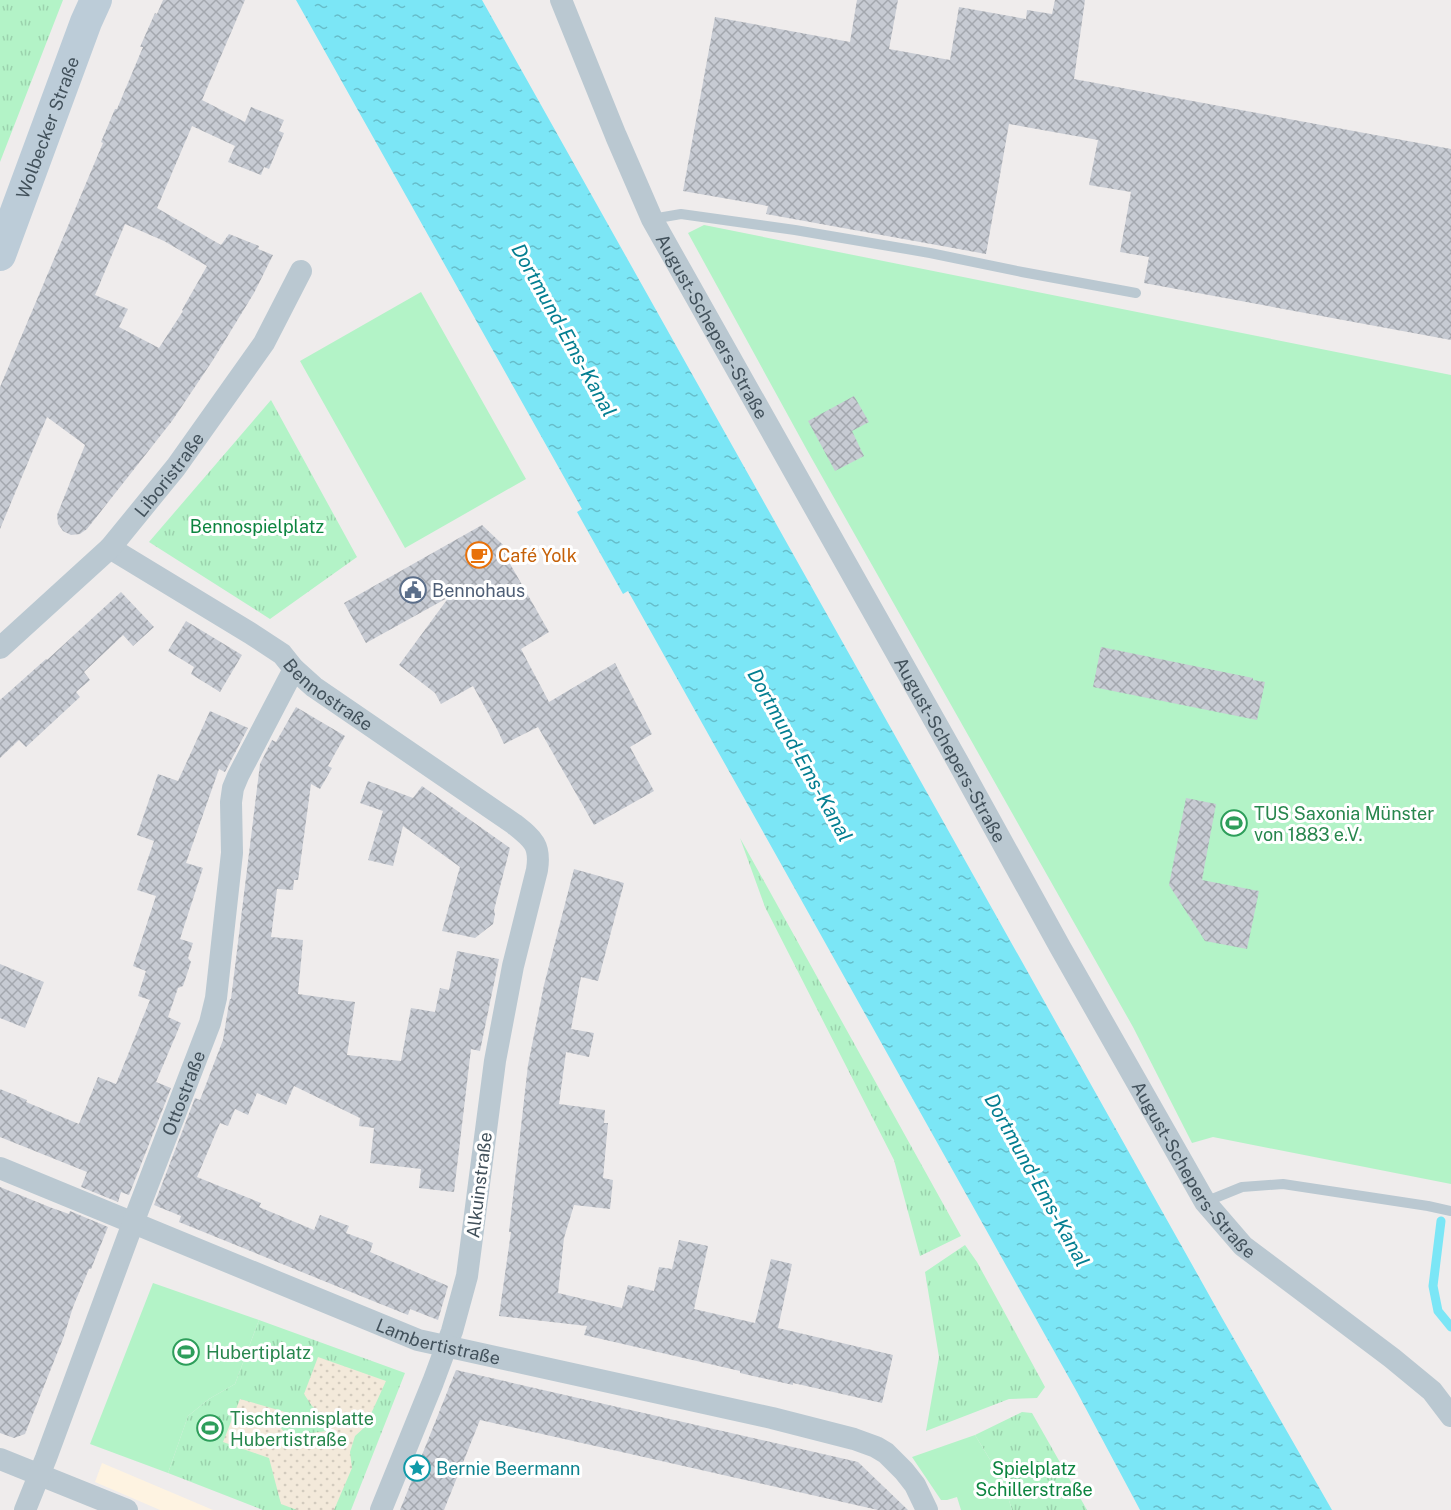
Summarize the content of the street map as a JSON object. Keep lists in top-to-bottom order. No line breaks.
{"streets":{"main road":["Wolbecker Straße"],"street":["August-Schepers-Straße","Liboristraße","Bennostraße","Ottostraße","Alkuinstraße","Lambertistraße"]},"crossings":[["Liboristraße","Bennostraße"],["Bennostraße","Ottostraße"],["Bennostraße","Alkuinstraße"],["Ottostraße","Lambertistraße"],["Alkuinstraße","Lambertistraße"]],"water":["Dortmund-Ems-Kanal"],"parks":["Bennospielplatz","Spielplatz Schillerstraße"],"places":{"cafe":["Café Yolk"],"public building":["Bennohaus"],"sports":["TUS Saxonia Münster von 1883 e.V.","Hubertiplatz","Tischtennisplatte Hubertistraße"],"place":["Bernie Beermann"]}}
